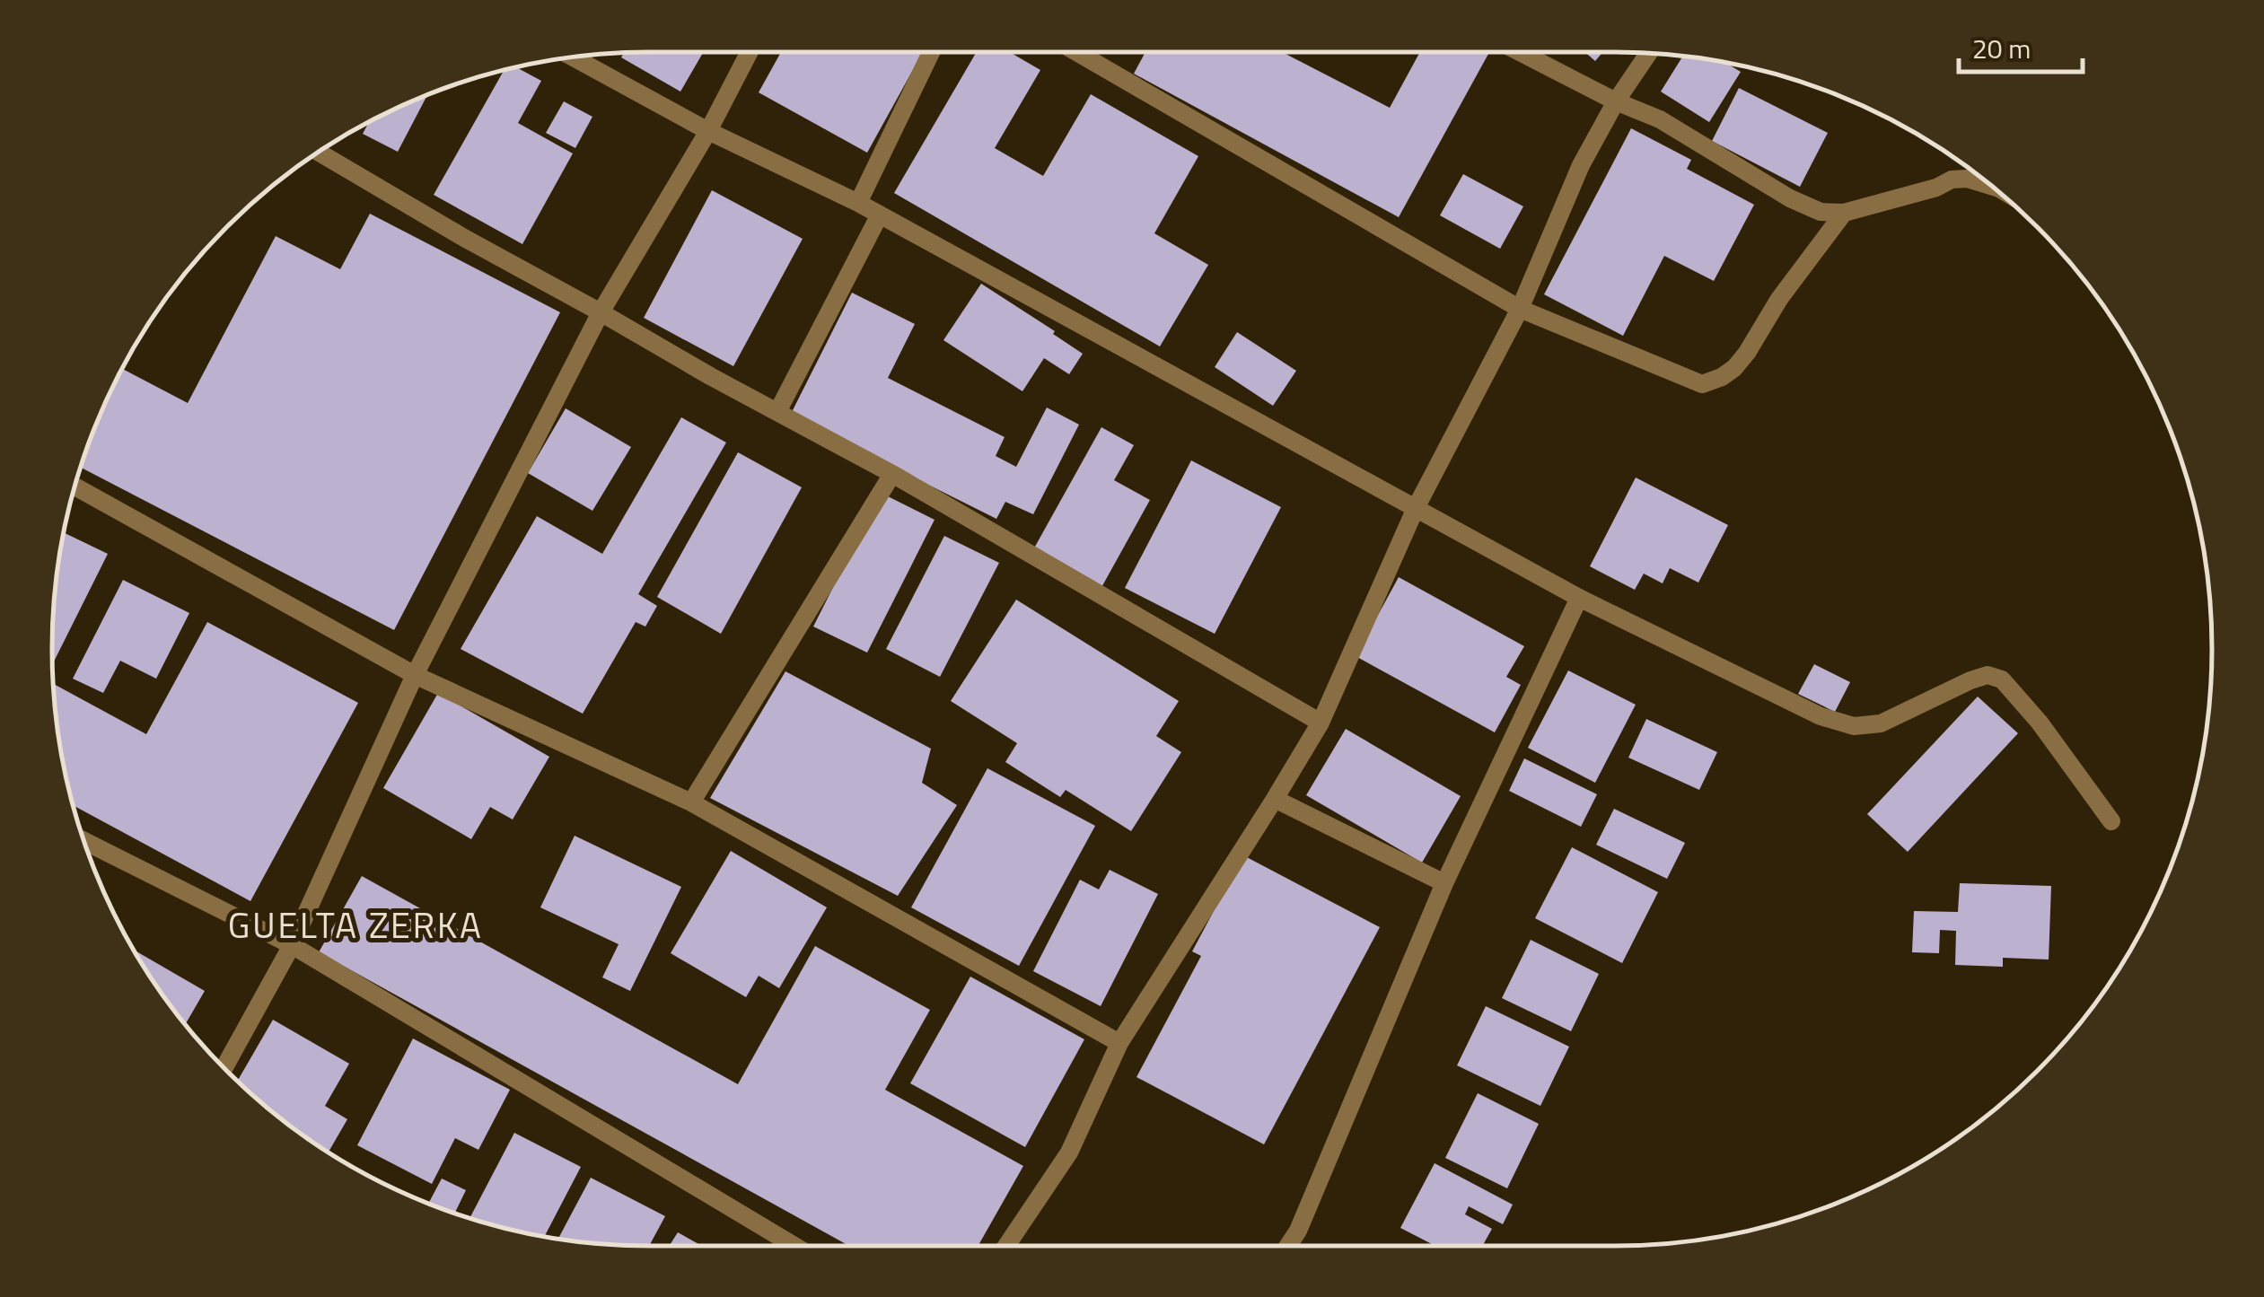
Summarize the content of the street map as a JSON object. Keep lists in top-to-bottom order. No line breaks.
{"districts":["GUELTA ZERKA"],"scale_bar":"20 m"}
